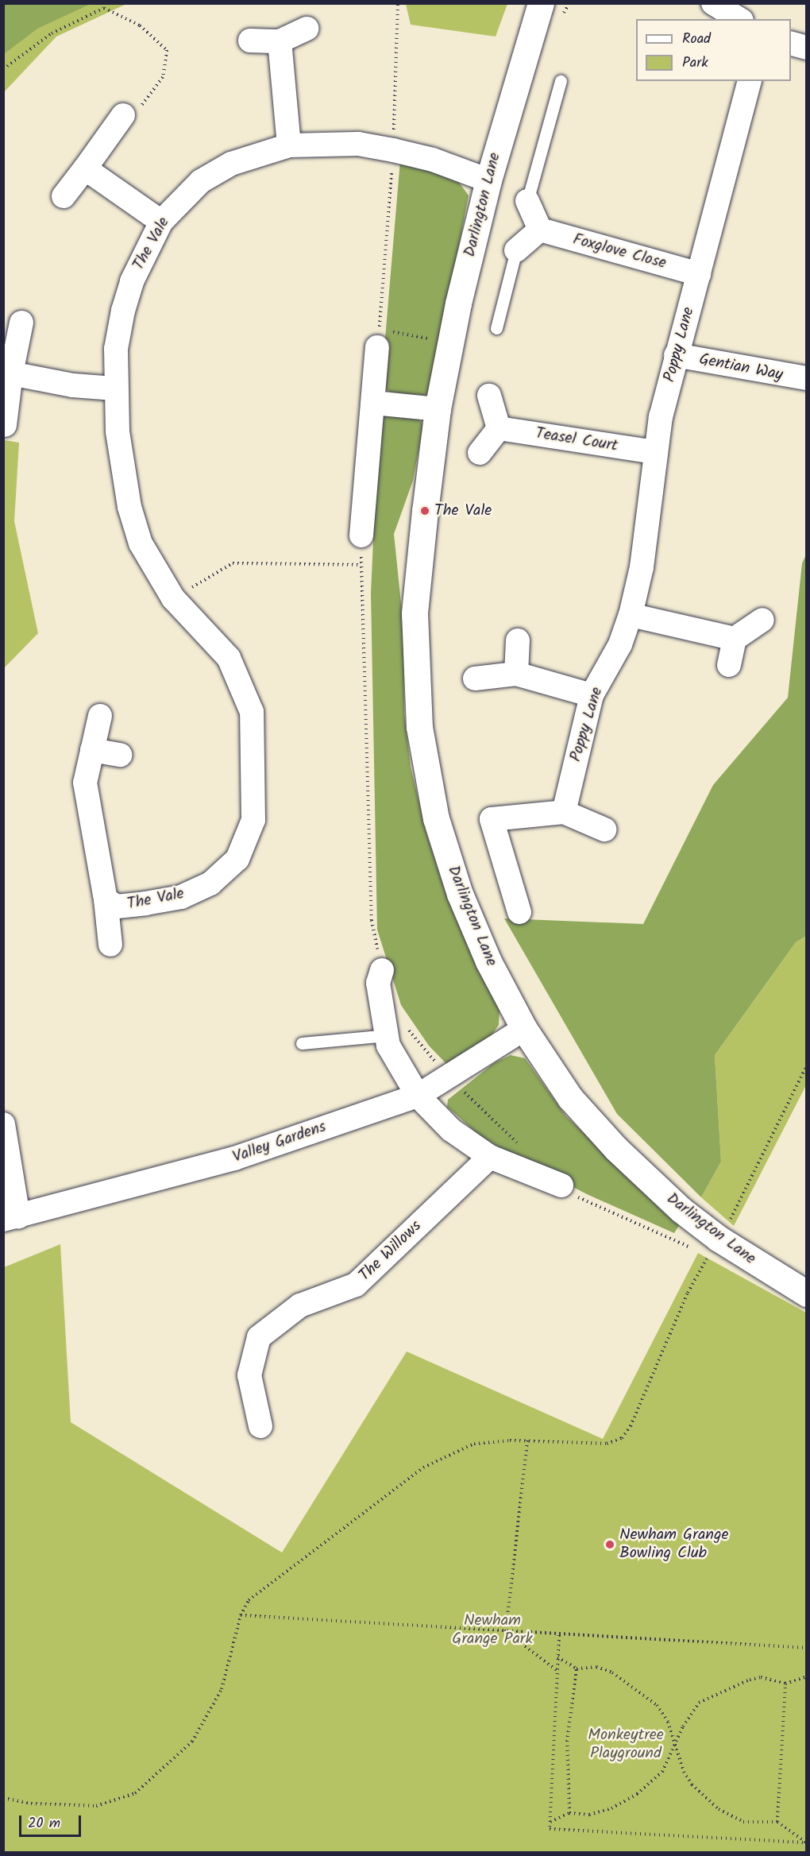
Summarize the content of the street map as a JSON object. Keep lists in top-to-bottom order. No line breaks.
{"streets":{"street":["Darlington Lane","The Vale","Foxglove Close","Poppy Lane","Gentian Way","Teasel Court","Valley Gardens","The Willows"]},"crossings":[["Darlington Lane","The Vale"],["Darlington Lane","Valley Gardens"],["Foxglove Close","Poppy Lane"],["Poppy Lane","Gentian Way"],["Poppy Lane","Teasel Court"]],"parks":["Newham Grange Park","Monkeytree Playground"],"places":["The Vale","Newham Grange Bowling Club"],"legend":["Road","Park"],"scale_bar":"20 m"}
